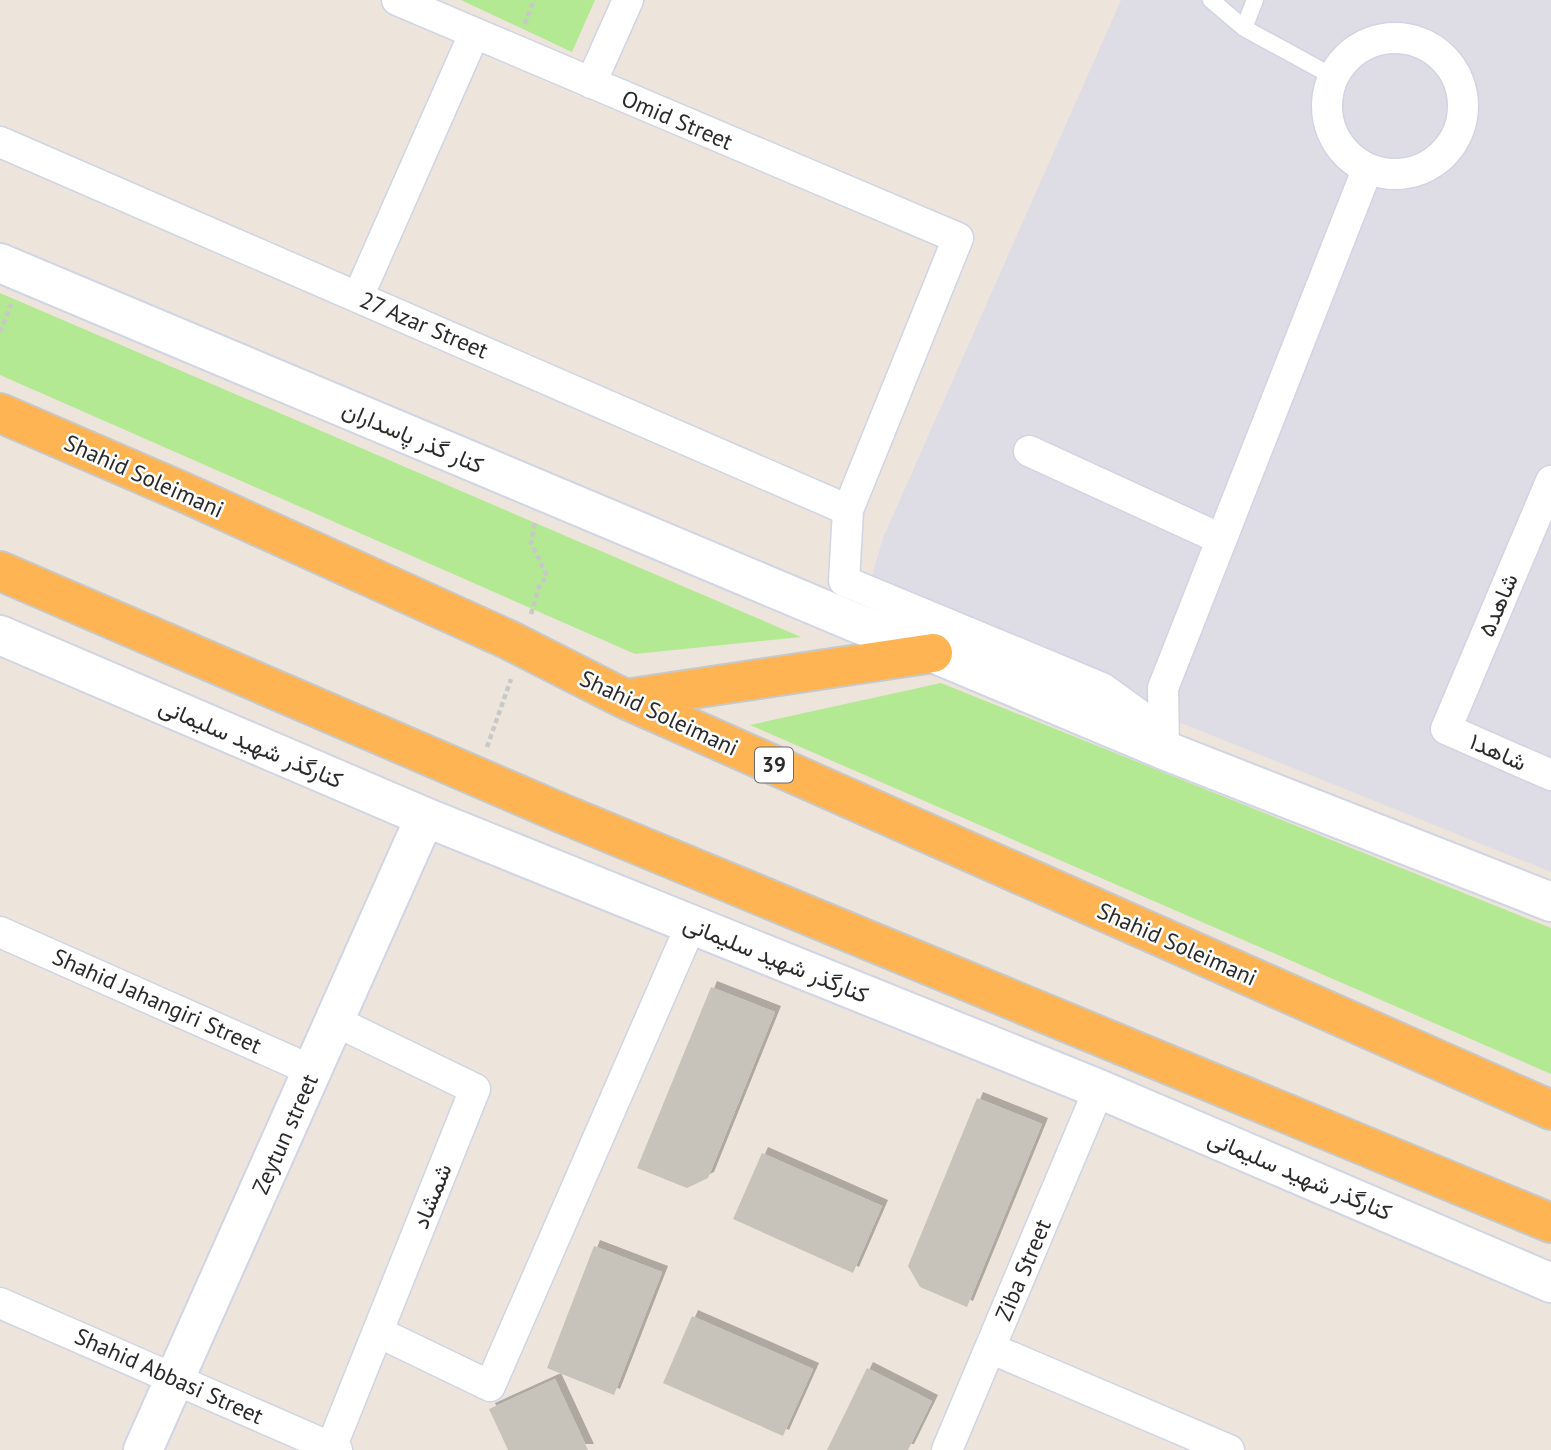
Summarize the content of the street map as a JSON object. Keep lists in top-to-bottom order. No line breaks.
{"streets":{"highway":["Shahid Soleimani","39"],"main road":["کنار گذر پاسداران","کنارگذر شهید سلیمانی","Zeytun street"],"street":["Omid Street","27 Azar Street","شاهد۵","شاهد۱","Shahid Jahangiri Street","شمشاد","Ziba Street","Shahid Abbasi Street"]},"crossings":[["Omid Street","27 Azar Street"],["شاهد۵","شاهد۱"],["کنارگذر شهید سلیمانی","Zeytun street"],["کنارگذر شهید سلیمانی","Ziba Street"],["Shahid Jahangiri Street","Zeytun street"],["Zeytun street","شمشاد"],["Zeytun street","Shahid Abbasi Street"],["شمشاد","Shahid Abbasi Street"]]}
